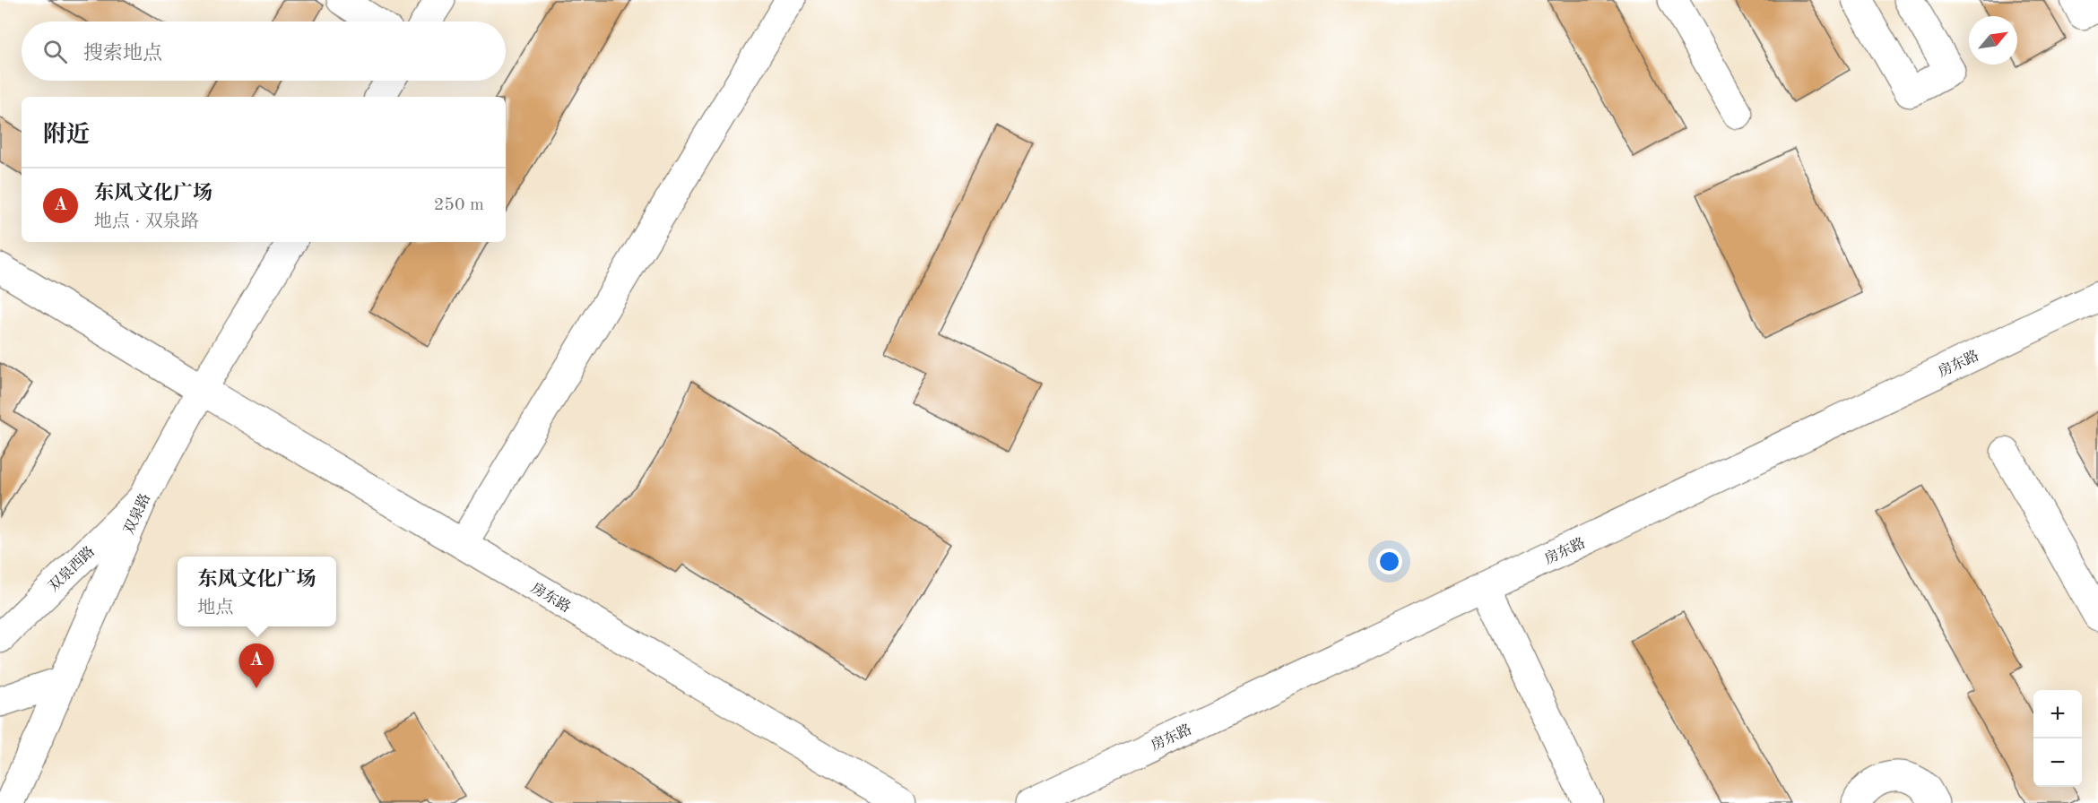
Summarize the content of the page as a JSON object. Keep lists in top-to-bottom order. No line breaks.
{"streets":{"main road":["房东路","双泉路","双泉西路"]},"crossings":[["房东路","双泉路"],["双泉路","双泉西路"]],"north":"top right","page":{"search":"搜索地点","heading":"附近","list":[{"mark":"A","name":"东风文化广场","note":"地点 · 双泉路","value":"250 m"}],"popup":["东风文化广场","地点"],"pins":"A","map_buttons":["+","−"]}}
